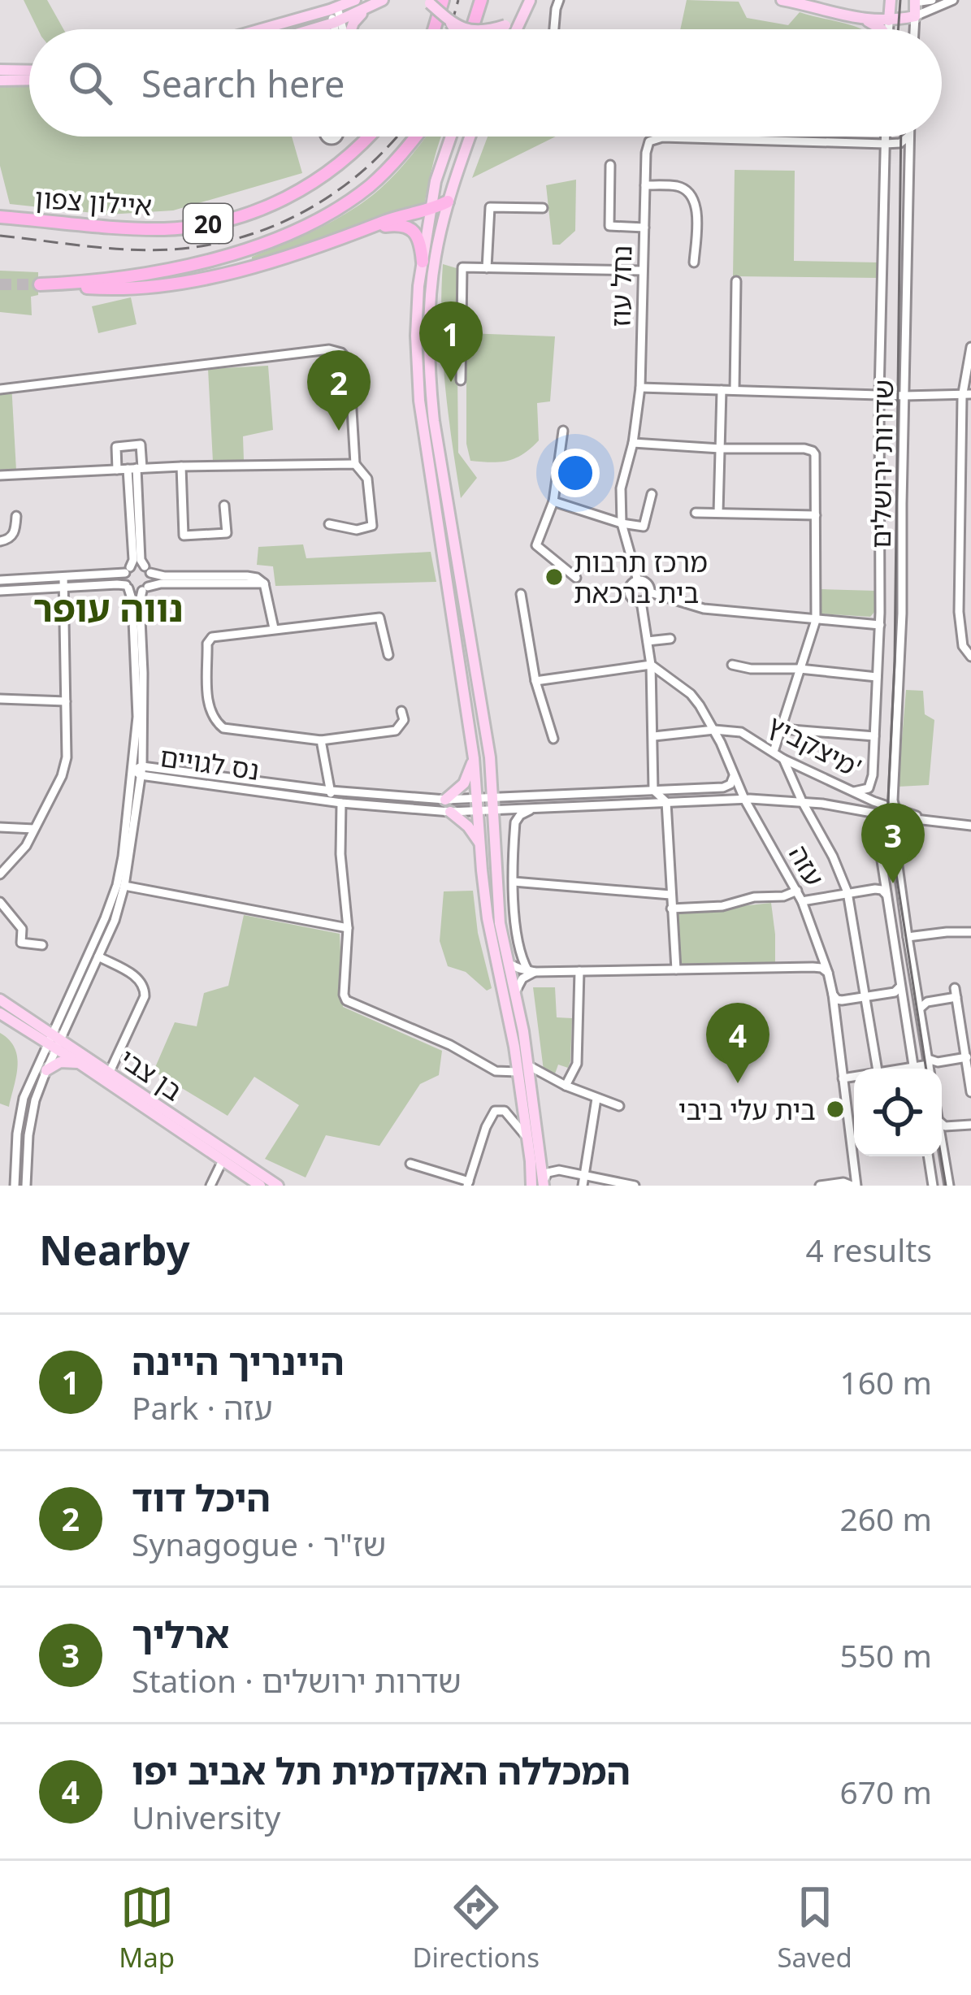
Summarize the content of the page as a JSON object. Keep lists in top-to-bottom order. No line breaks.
{"streets":{"highway":["איילון צפון","20"],"main road":["בן צבי"],"street":["נחל עוז","שדרות ירושלים","מיצקביץ'","נס לגויים","עזה"]},"crossings":[["שדרות ירושלים","מיצקביץ'"],["שדרות ירושלים","נס לגויים"],["מיצקביץ'","נס לגויים"],["מיצקביץ'","עזה"],["נס לגויים","עזה"]],"districts":["נווה עופר"],"places":["מרכז תרבות בית ברכאת","בית עלי ביבי"],"page":{"search":"Search here","pins":["1","2","3","4"],"heading":["Nearby","4 results"],"list":[{"mark":"1","name":"היינריך היינה","note":"Park · עזה","value":"160 m"},{"mark":"2","name":"היכל דוד","note":"Synagogue · שז\"ר","value":"260 m"},{"mark":"3","name":"ארליך","note":"Station · שדרות ירושלים","value":"550 m"},{"mark":"4","name":"המכללה האקדמית תל אביב יפו","note":"University","value":"670 m"}],"nav":["Map","Directions","Saved"]}}
